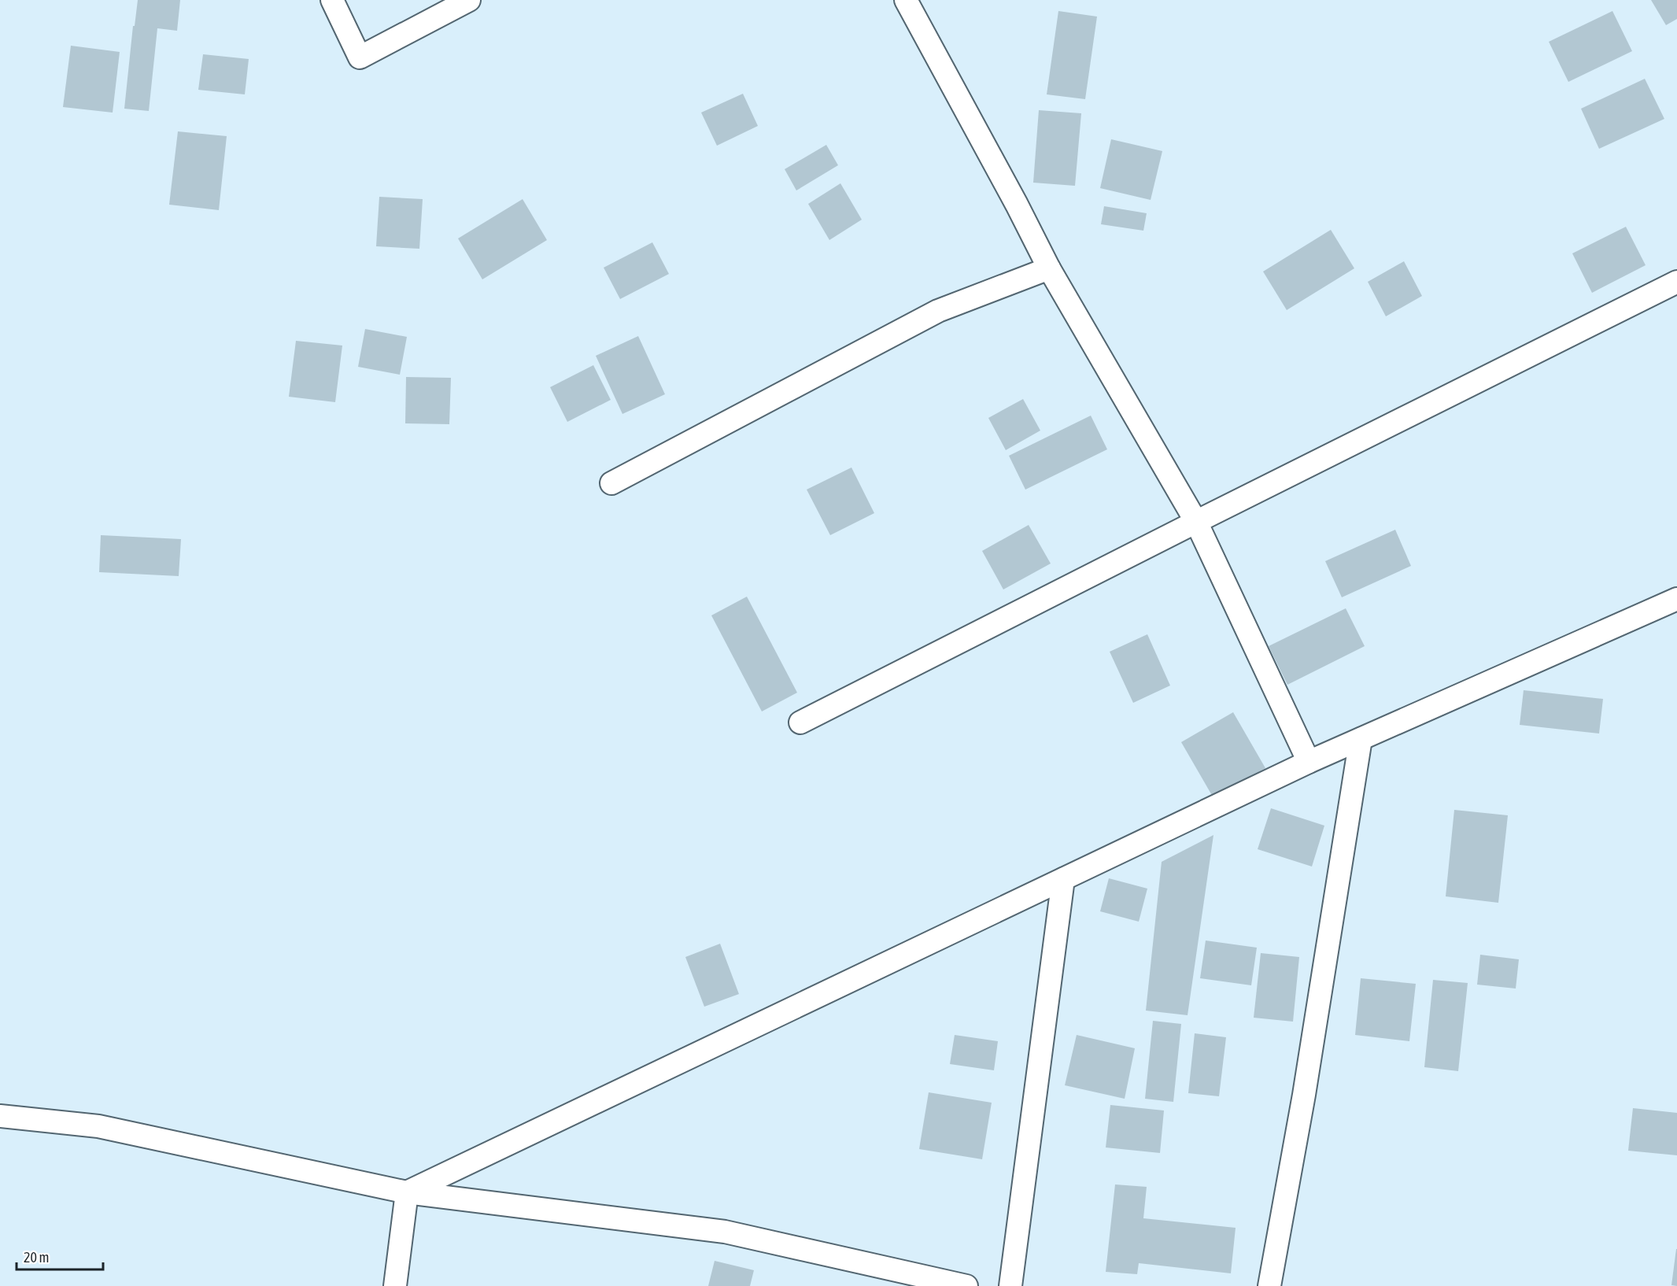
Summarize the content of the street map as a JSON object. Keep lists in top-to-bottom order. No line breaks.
{"scale_bar":"20 m"}
